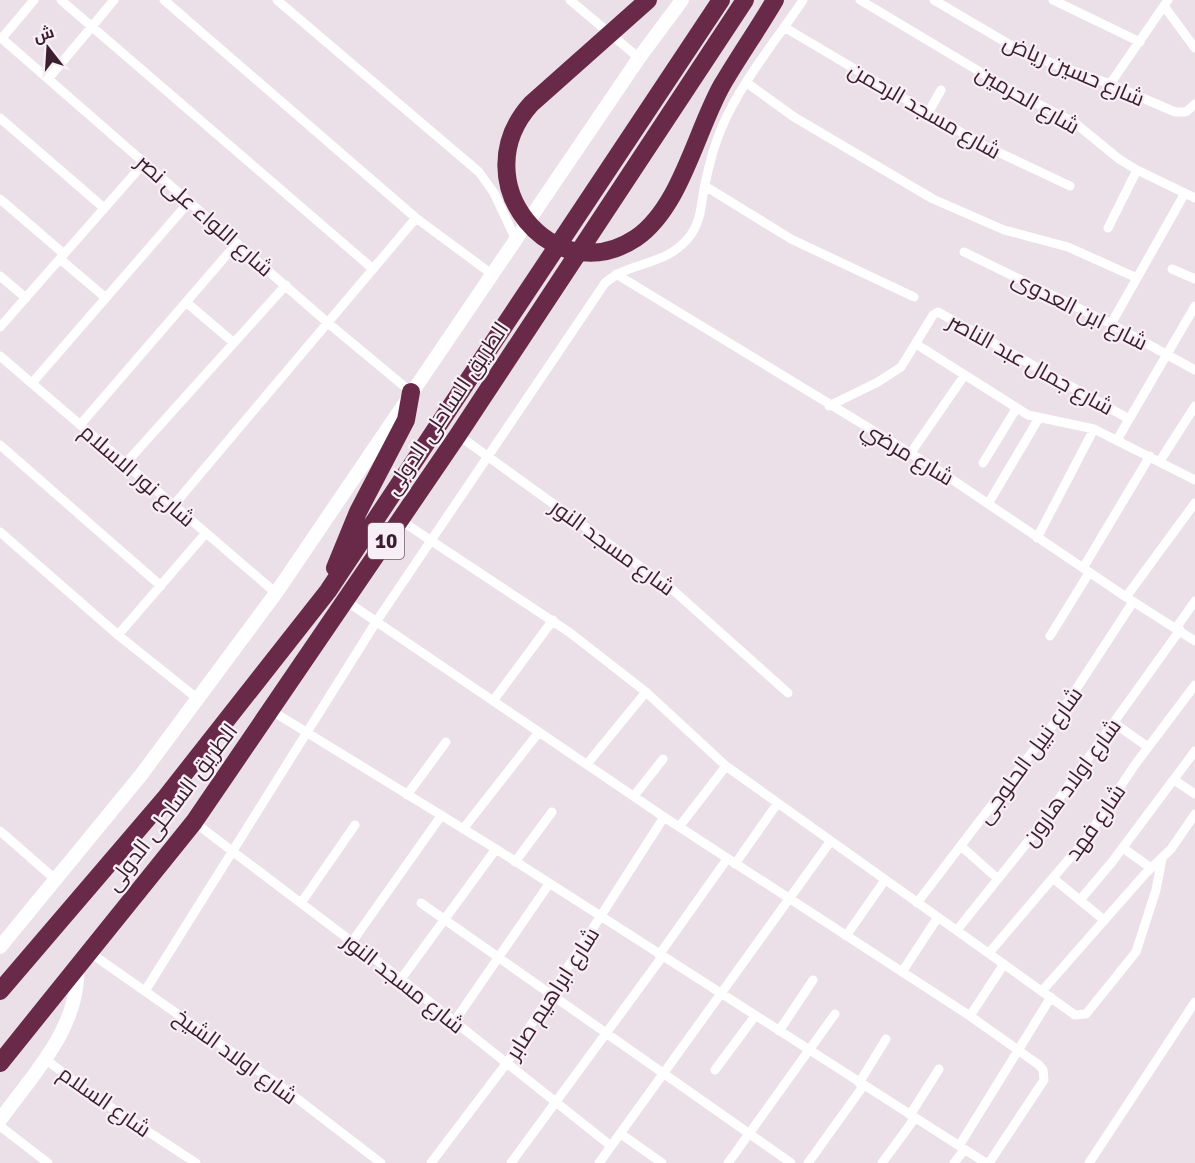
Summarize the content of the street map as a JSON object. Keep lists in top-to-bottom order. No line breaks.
{"streets":{"highway":["الطريق الساحلى الدولى","10"],"street":["شارع حسين رياض","شارع الحرمين","شارع مسجد الرحمن","شارع اللواء على نصر","شارع ابن العدوى","شارع جمال عبد الناصر","شارع مرضي","شارع نور الاسلام","شارع مسجد النور","شارع نبيل الحلوجى","شارع اولاد هارون","شارع فهد","شارع ابراهيم صابر","شارع اولاد الشيخ","شارع السلام"]},"crossings":[["شارع جمال عبد الناصر","شارع مرضي"],["الطريق الساحلى الدولى","شارع مسجد النور"],["الطريق الساحلى الدولى","شارع اولاد الشيخ"],["شارع مرضي","شارع نبيل الحلوجى"],["شارع مرضي","شارع اولاد هارون"],["شارع مسجد النور","شارع ابراهيم صابر"]],"north":"top"}
